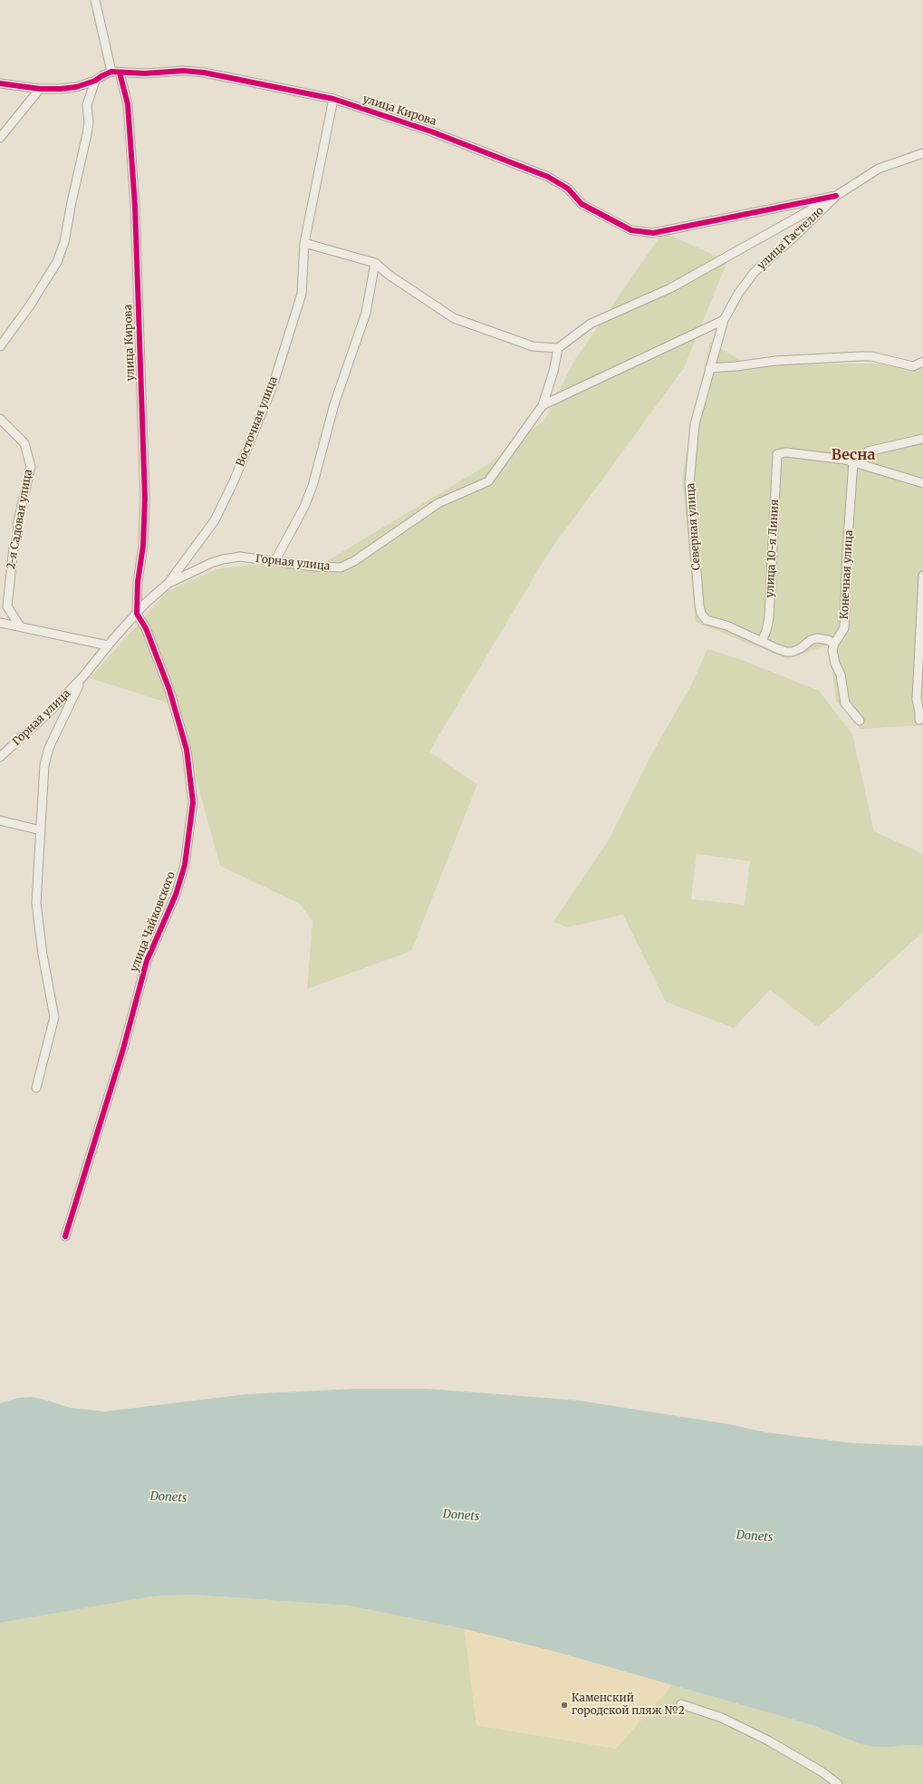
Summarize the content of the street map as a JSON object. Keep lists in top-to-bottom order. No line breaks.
{"streets":{"street":["улица Кирова","улица Гастелло","Восточная улица","2-я Садовая улица","Северная улица","улица 10-я Линия","Горная улица","Конечная улица","улица Чайковского"]},"crossings":[["улица Кирова","улица Гастелло"],["улица Кирова","Восточная улица"],["улица Кирова","Горная улица"],["улица Кирова","улица Чайковского"],["улица Гастелло","Северная улица"],["Восточная улица","Горная улица"],["Северная улица","улица 10-я Линия"],["улица 10-я Линия","Конечная улица"],["Горная улица","улица Чайковского"]],"districts":["Весна"],"water":["Donets"],"places":["Каменский городской пляж №2"]}
